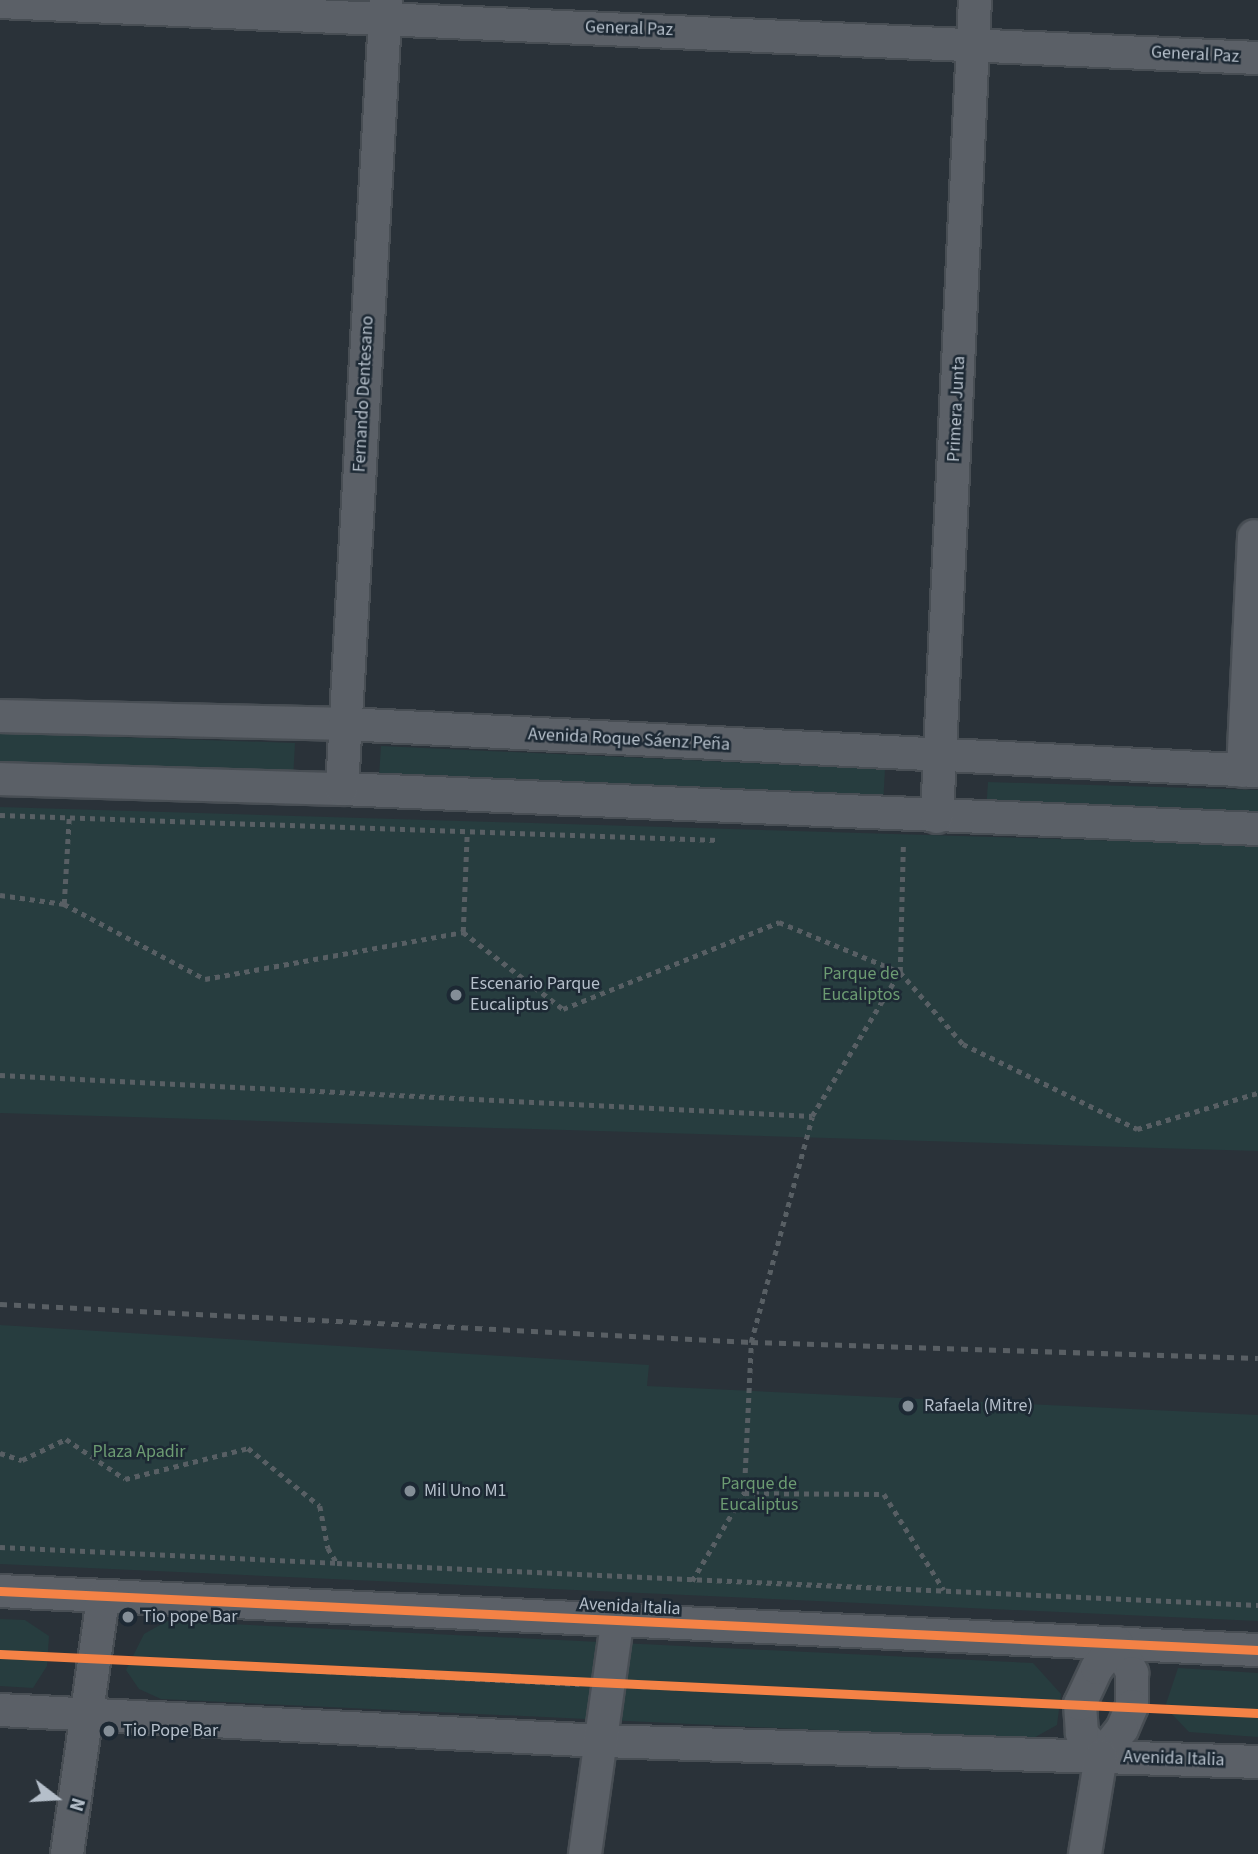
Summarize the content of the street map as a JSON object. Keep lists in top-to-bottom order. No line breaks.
{"streets":{"street":["General Paz","Fernando Dentesano","Primera Junta","Avenida Roque Sáenz Peña","Avenida Italia"]},"crossings":[["General Paz","Fernando Dentesano"],["General Paz","Primera Junta"],["Fernando Dentesano","Avenida Roque Sáenz Peña"],["Primera Junta","Avenida Roque Sáenz Peña"]],"parks":["Parque de Eucaliptos","Plaza Apadir","Parque de Eucaliptus"],"places":["Escenario Parque Eucaliptus","Rafaela (Mitre)","Mil Uno M1","Tio pope Bar","Tio Pope Bar"],"north":"right"}
